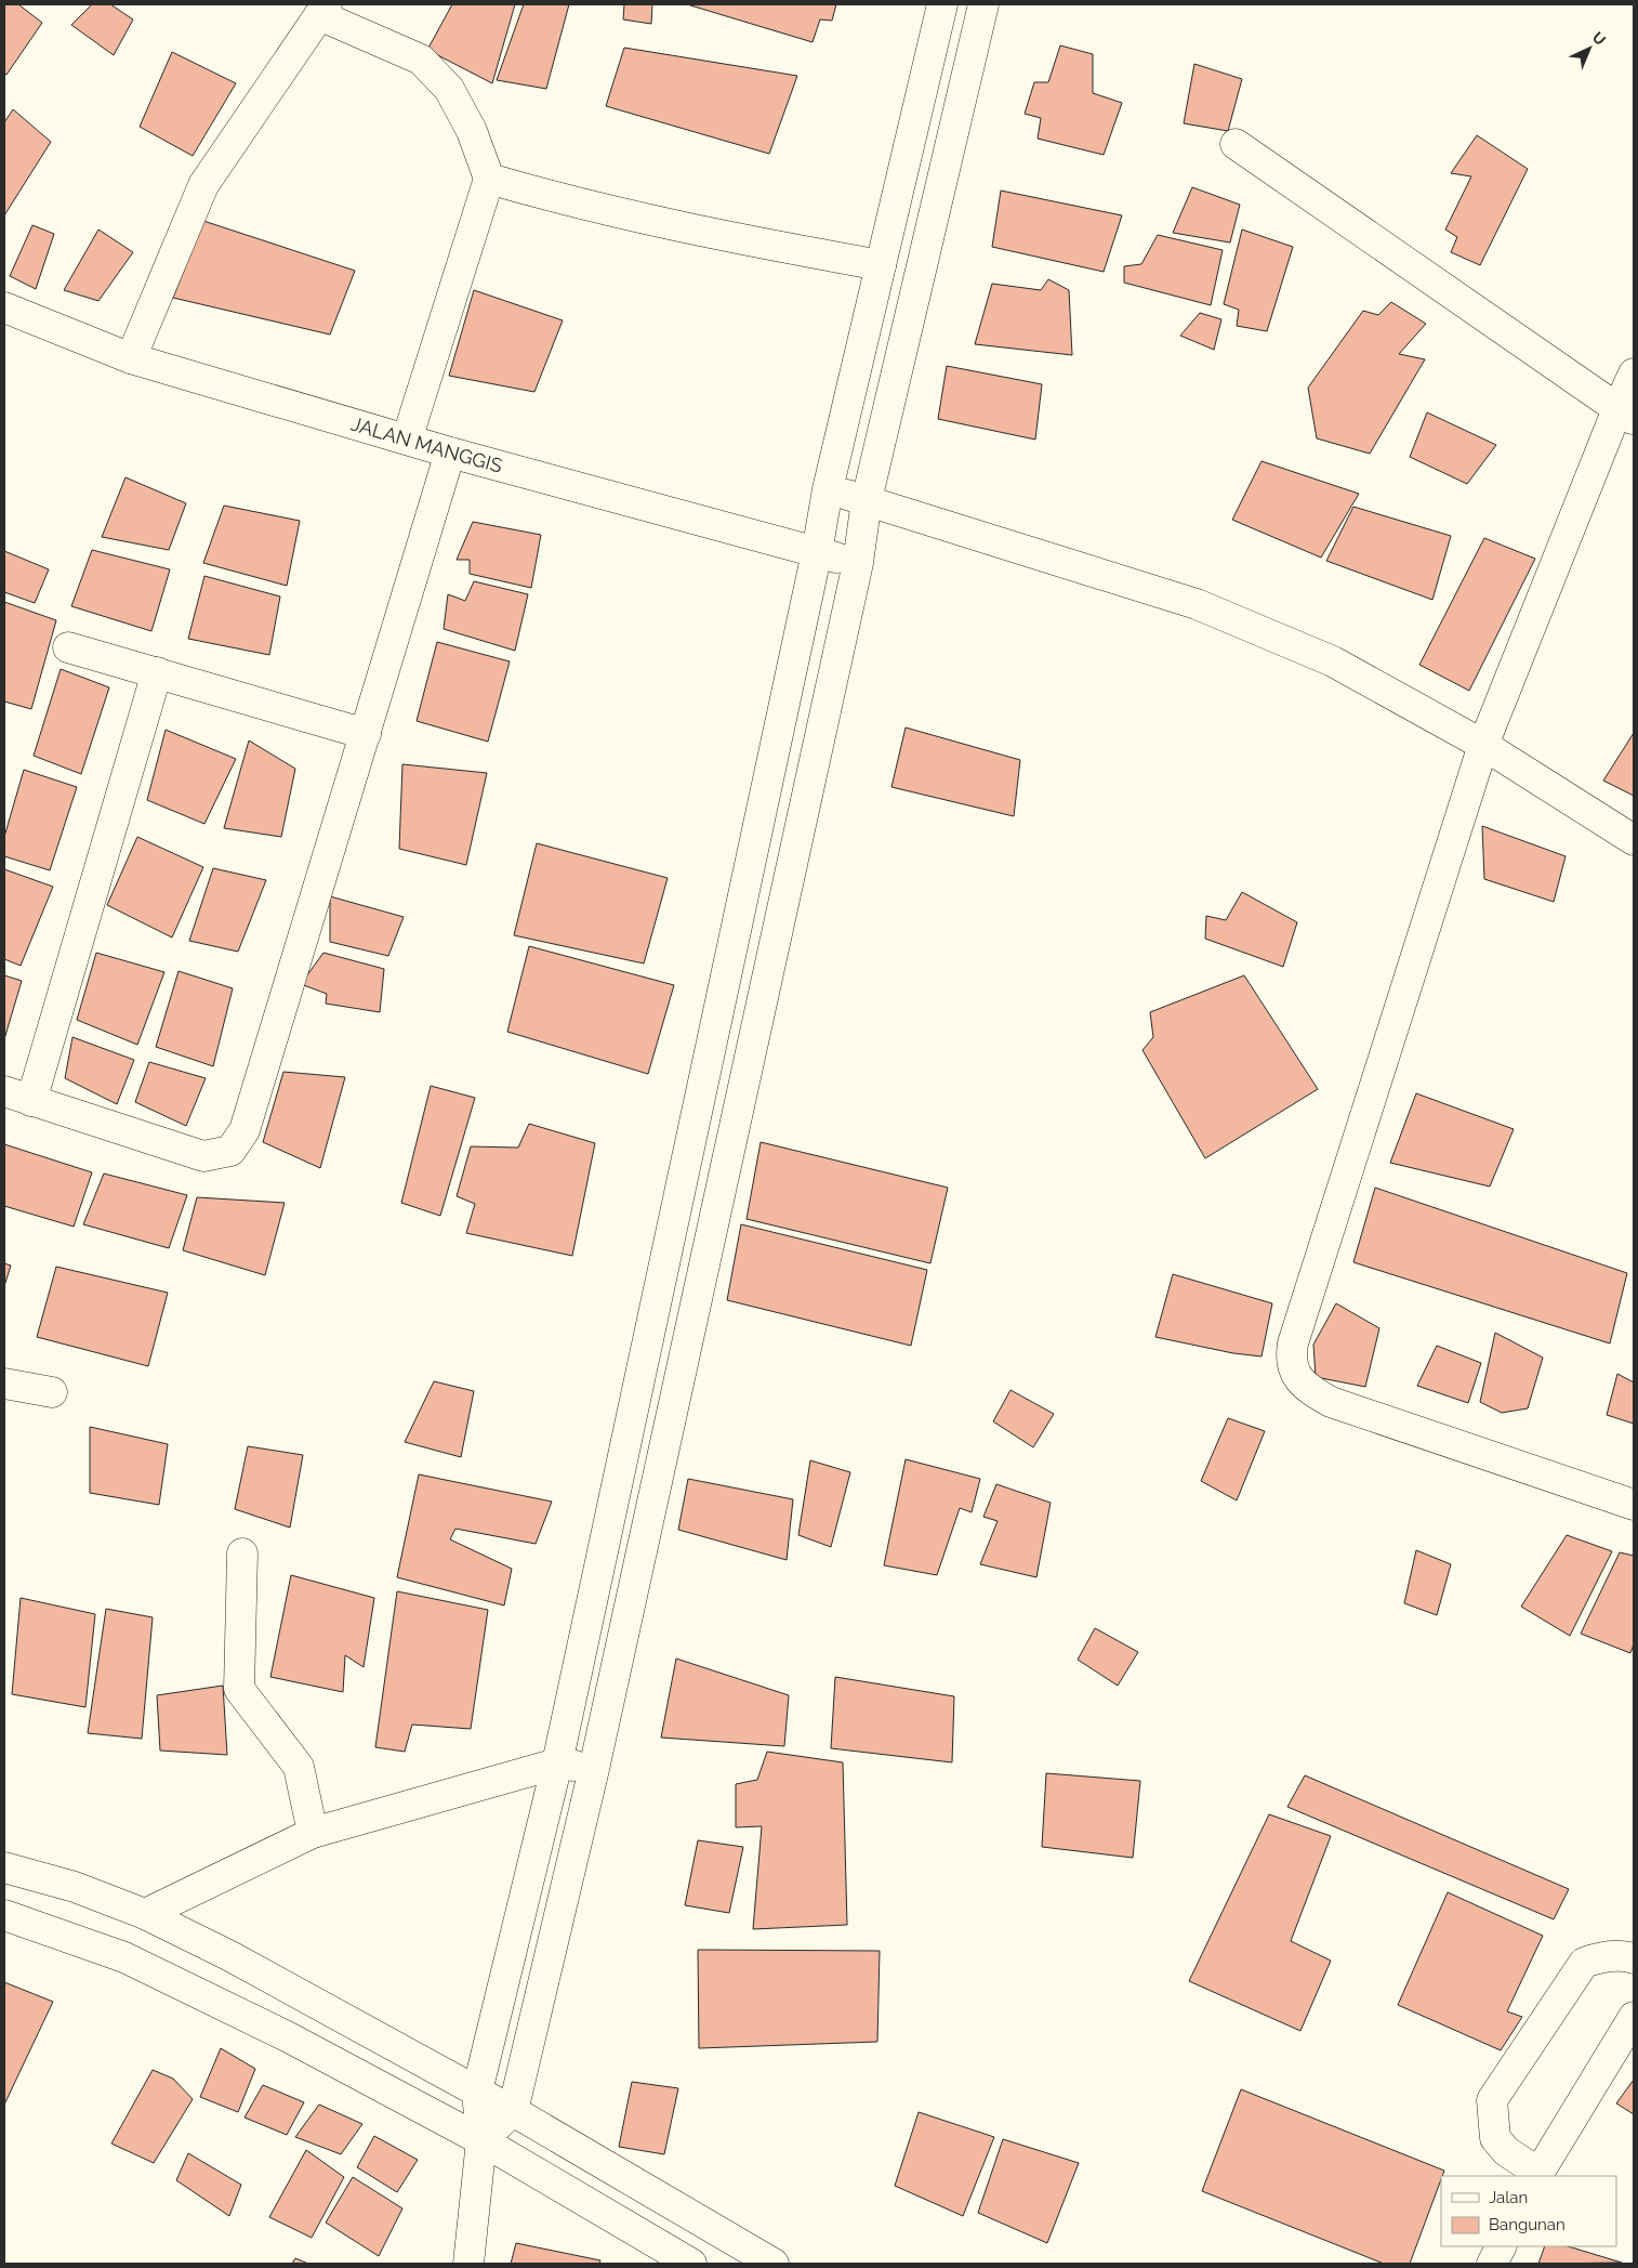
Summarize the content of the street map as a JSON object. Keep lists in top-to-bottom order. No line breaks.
{"streets":{"main road":["JALAN MANGGIS"]},"legend":["Jalan","Bangunan"],"north":"top right"}
